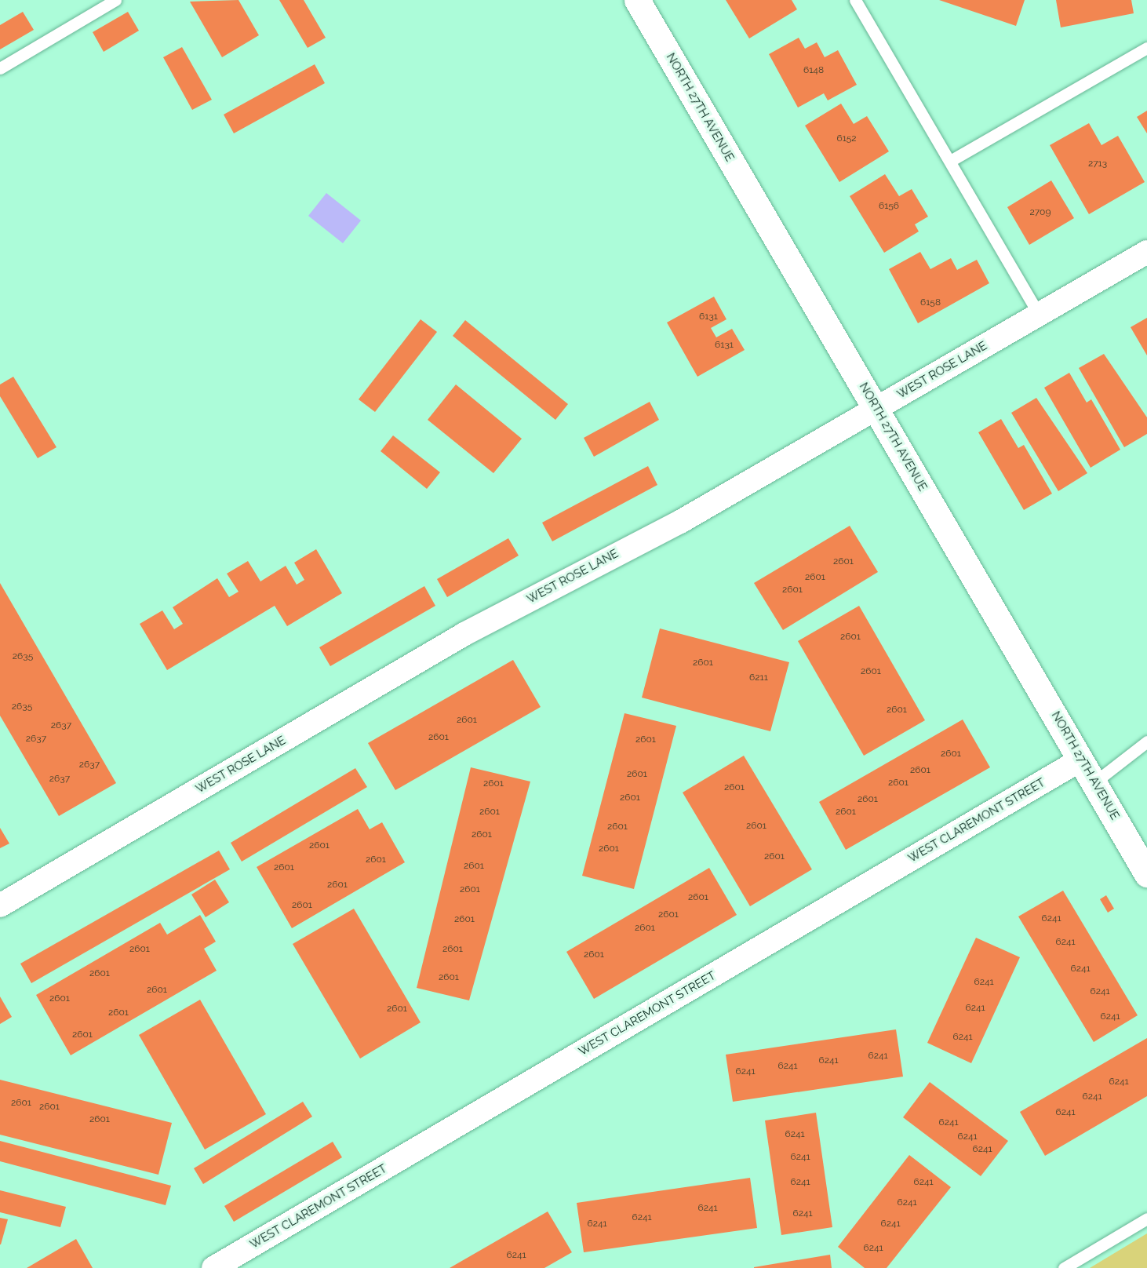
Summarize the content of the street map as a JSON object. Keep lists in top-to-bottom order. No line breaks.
{"streets":{"main road":["NORTH 27TH AVENUE"],"street":["WEST ROSE LANE","WEST CLAREMONT STREET"]},"crossings":[["NORTH 27TH AVENUE","WEST ROSE LANE"],["NORTH 27TH AVENUE","WEST CLAREMONT STREET"]],"house_numbers":["6148","6152","2713","6156","2709","6158","6131","6131","2601","2601","2601","2601","2635","2601","2601","6211","2635","2601","2601","2637","2601","2637","2601","2601","2637","2601","2601","2637","2601","2601","2601","2601","2601","2601","2601","2601","2601","2601","2601","2601","2601","2601","2601","2601","2601","2601","2601","2601","2601","6241","2601","2601","6241","2601","2601","2601","6241","2601","2601","6241","2601","6241","2601","6241","2601","2601","6241","2601","6241","6241","6241","6241","6241","6241","6241","2601","2601","6241","2601","6241","6241","6241","6241","6241","6241","6241","6241","6241","6241","6241","6241","6241","6241","6241"]}
